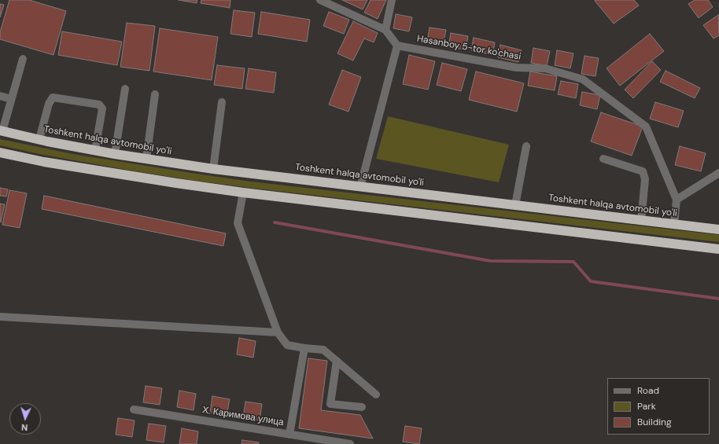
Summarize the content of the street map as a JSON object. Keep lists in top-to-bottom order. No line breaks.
{"streets":{"highway":["Toshkent halqa avtomobil yo'li"],"street":["Hasanboy 5-tor ko'chasi","Х. Каримова улица"]},"legend":["Road","Park","Building"],"north":"bottom"}
